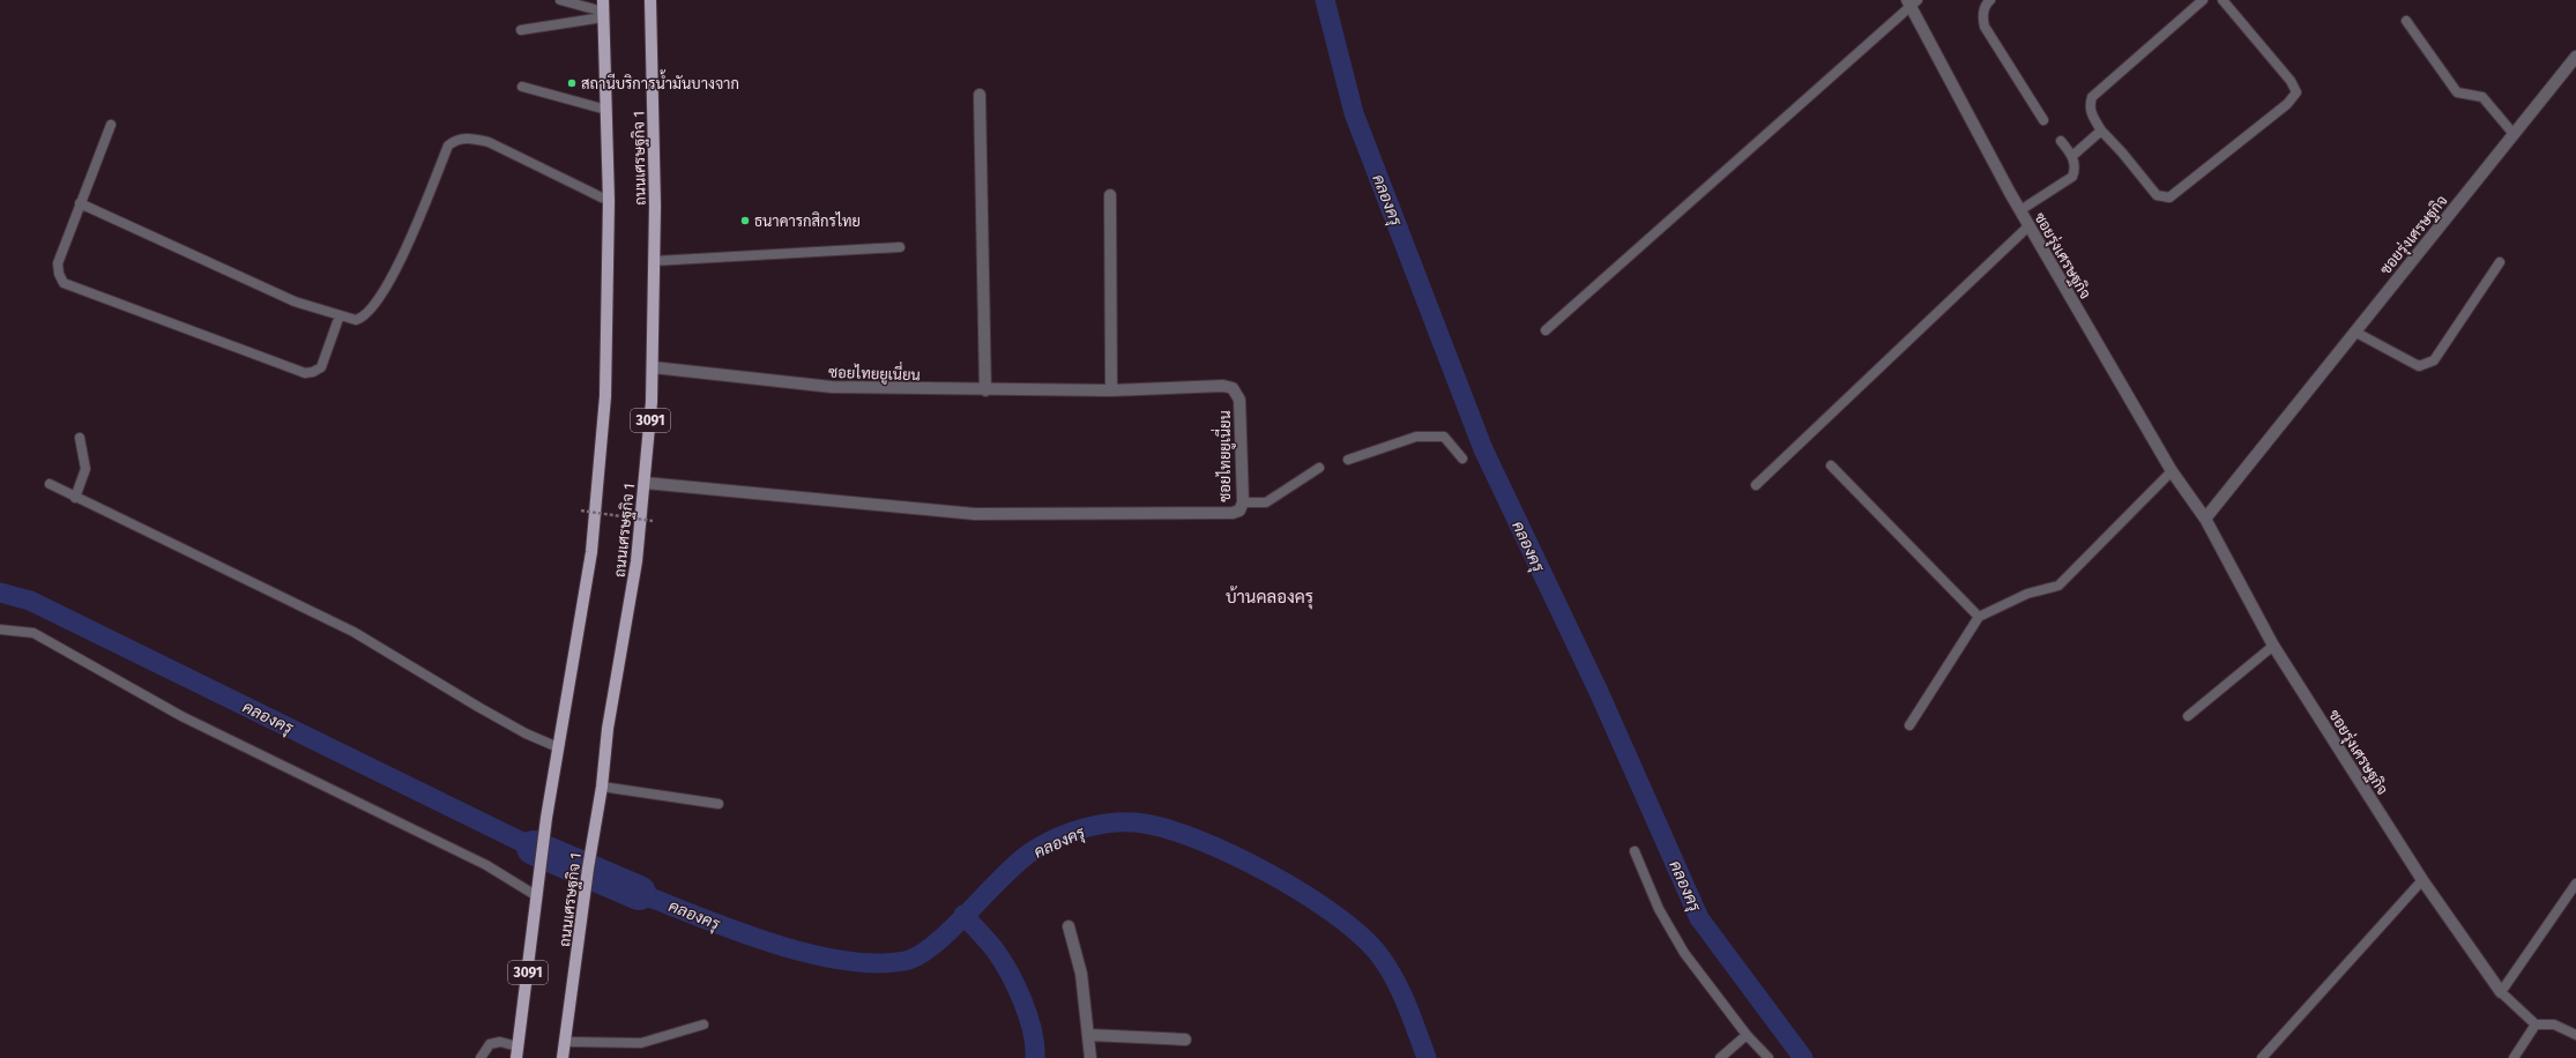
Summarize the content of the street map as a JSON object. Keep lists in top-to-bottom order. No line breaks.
{"streets":{"main road":["ถนนเศรษฐกิจ 1","3091"],"street":["ซอยรุ่งเศรษฐกิจ","ซอยไทยยูเนี่ยน"]},"crossings":[["ถนนเศรษฐกิจ 1","ซอยไทยยูเนี่ยน"]],"districts":["บ้านคลองครุ"],"water":["คลองครุ"],"places":["สถานีบริการน้ำมันบางจาก","ธนาคารกสิกรไทย"]}
